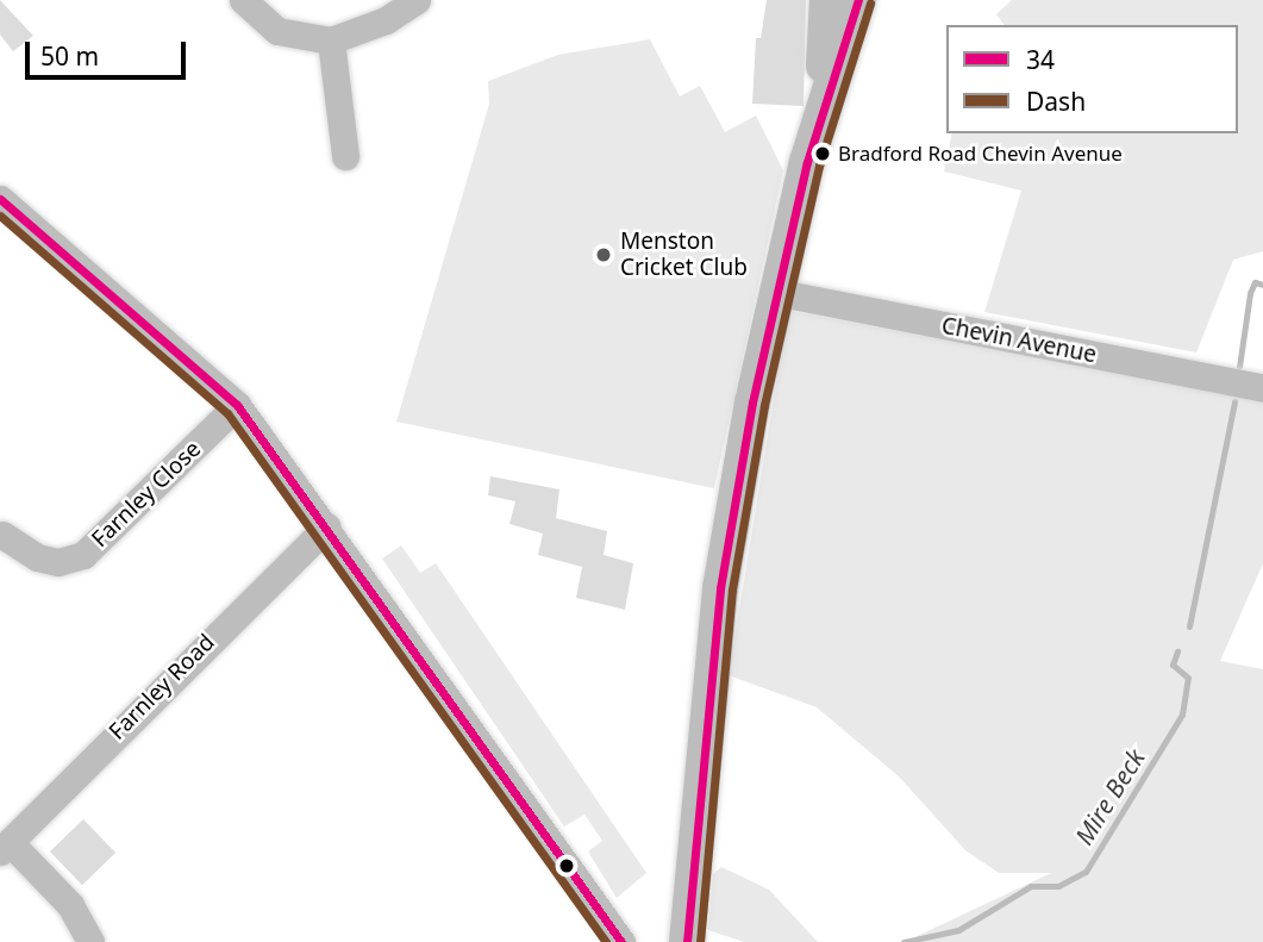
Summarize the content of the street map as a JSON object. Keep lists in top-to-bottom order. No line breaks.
{"streets":{"street":["Chevin Avenue","Farnley Close","Farnley Road"]},"water":["Mire Beck"],"places":["Bradford Road Chevin Avenue","Menston Cricket Club"],"lines":["transit line 34","transit line Dash"],"legend":["34","Dash"],"scale_bar":"50 m"}
